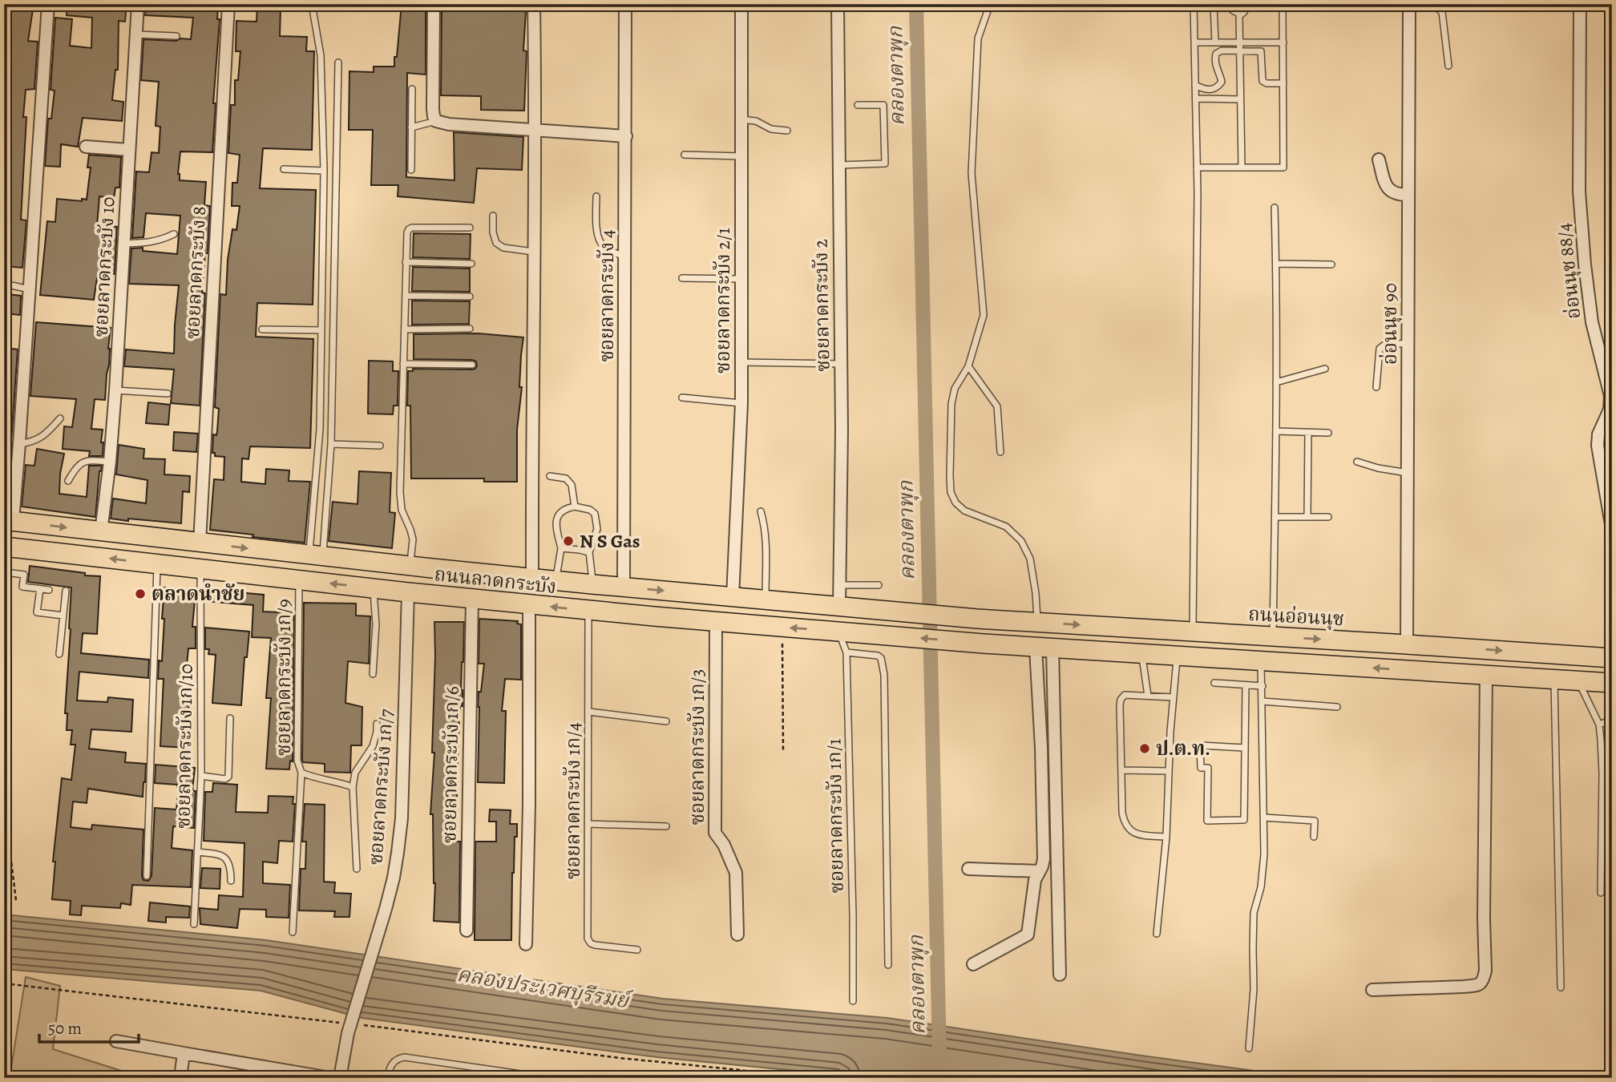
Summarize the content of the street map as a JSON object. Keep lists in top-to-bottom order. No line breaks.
{"streets":{"main road":["ถนนลาดกระบัง","ถนนอ่อนนุช"],"street":["ซอยลาดกระบัง 10","อ่อนนุช 88/4","ซอยลาดกระบัง 8","ซอยลาดกระบัง 4","ซอยลาดกระบัง 2/1","ซอยลาดกระบัง 2","อ่อนนุช 90","ซอยลาดกระบัง 1ก/3","ซอยลาดกระบัง 1ก/6","ซอยลาดกระบัง 1ก/7"],"lane":["ซอยลาดกระบัง 1ก/9","ซอยลาดกระบัง 1ก/10","ซอยลาดกระบัง 1ก/4","ซอยลาดกระบัง 1ก/1"]},"crossings":[["ซอยลาดกระบัง 10","ถนนลาดกระบัง"],["ซอยลาดกระบัง 8","ถนนลาดกระบัง"],["ซอยลาดกระบัง 4","ถนนลาดกระบัง"],["ซอยลาดกระบัง 2/1","ถนนลาดกระบัง"],["ซอยลาดกระบัง 2","ถนนลาดกระบัง"],["อ่อนนุช 90","ถนนอ่อนนุช"],["ถนนลาดกระบัง","ถนนอ่อนนุช"],["ถนนลาดกระบัง","ซอยลาดกระบัง 1ก/9"],["ถนนลาดกระบัง","ซอยลาดกระบัง 1ก/10"],["ถนนลาดกระบัง","ซอยลาดกระบัง 1ก/3"],["ถนนลาดกระบัง","ซอยลาดกระบัง 1ก/6"],["ถนนลาดกระบัง","ซอยลาดกระบัง 1ก/7"],["ถนนลาดกระบัง","ซอยลาดกระบัง 1ก/4"],["ถนนลาดกระบัง","ซอยลาดกระบัง 1ก/1"]],"water":["คลองตาพุก","คลองประเวศบุรีรมย์"],"places":["N S Gas","ตลาดนำชัย","ป.ต.ท."],"scale_bar":"50 m"}
